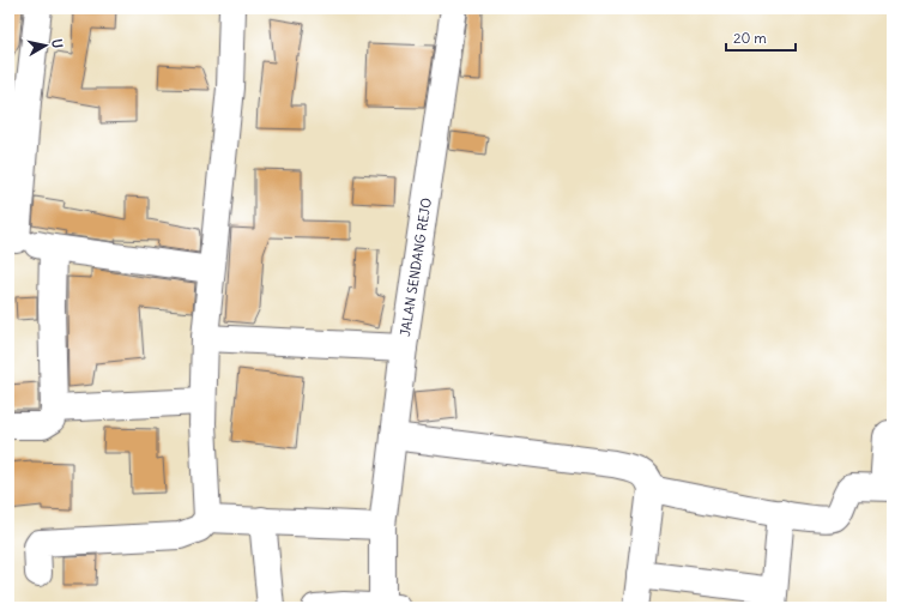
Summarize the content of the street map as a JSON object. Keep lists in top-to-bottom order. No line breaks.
{"streets":{"street":["JALAN SENDANG REJO"]},"scale_bar":"20 m","north":"right"}
